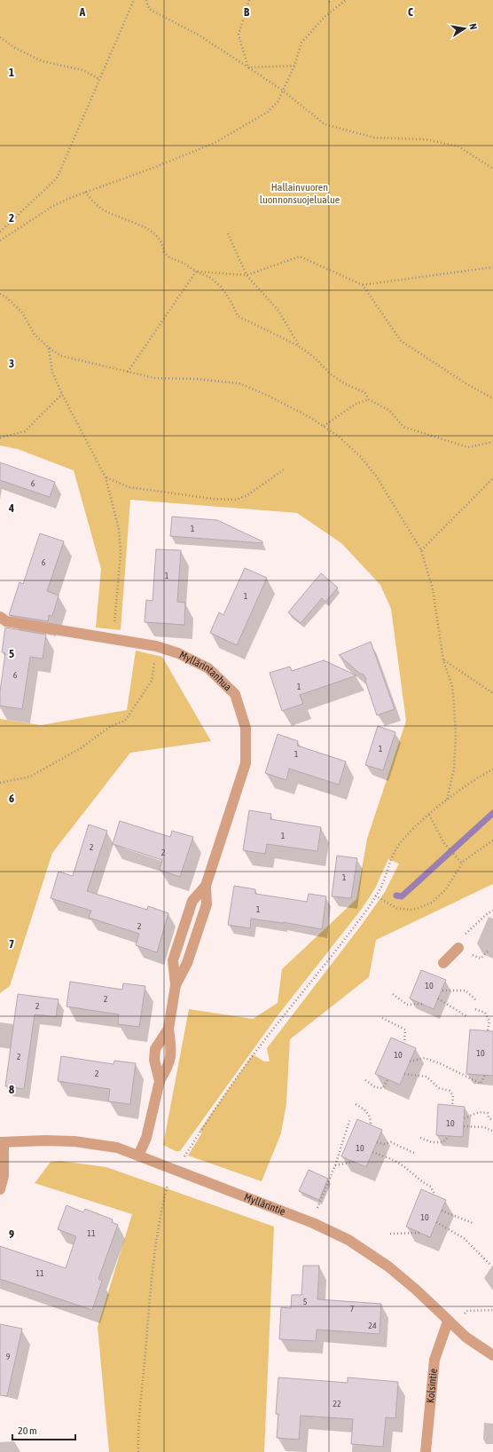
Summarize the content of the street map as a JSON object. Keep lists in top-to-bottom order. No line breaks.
{"streets":{"street":["Myllärintanhua","Myllärintie","Kolsintie"]},"crossings":[["Myllärintanhua","Myllärintie"],["Myllärintie","Kolsintie"]],"parks":["Hallainvuoren luonnonsuojelualue"],"house_numbers":["6","1","6","1","1","6","1","1","1","1","2","2","1","1","2","10","2","2","10","10","2","2","10","10","10","11","11","5","7","24","9","22"],"scale_bar":"20 m","north":"right","grid":{"columns":["A","B","C"],"rows":["1","2","3","4","5","6","7","8","9"]}}
